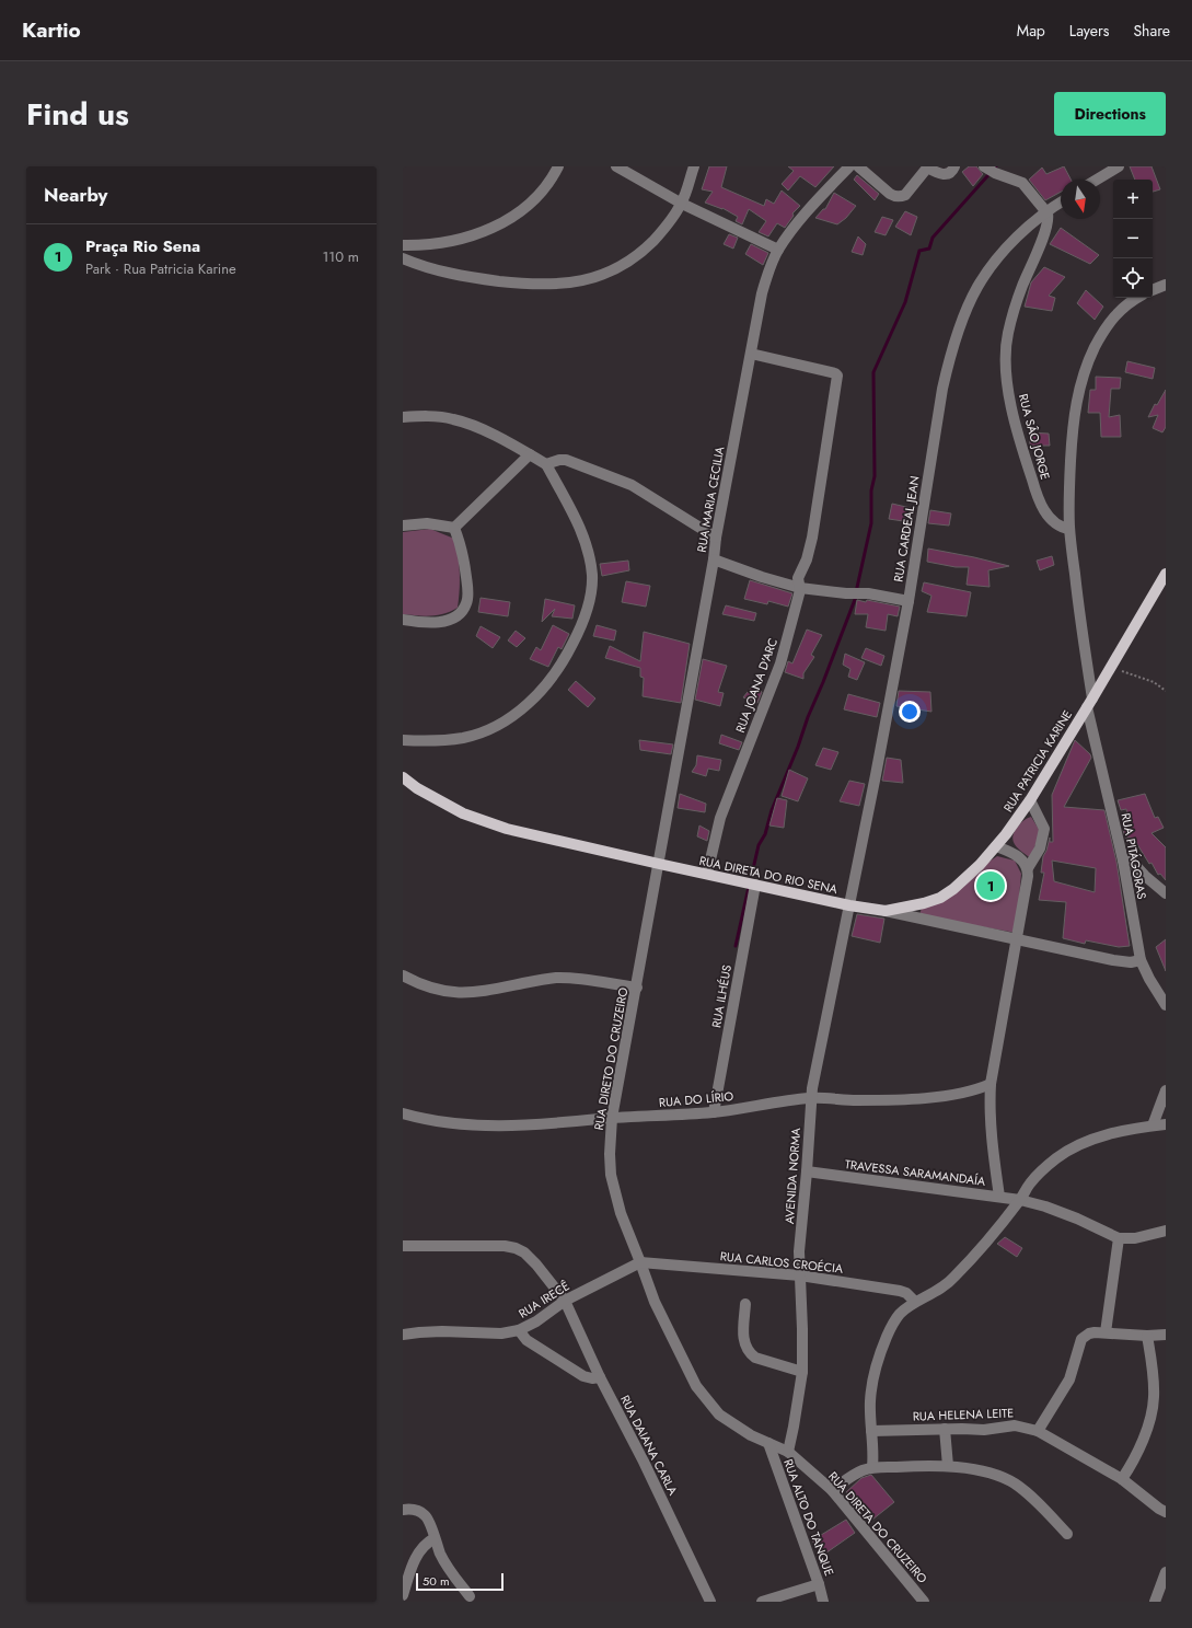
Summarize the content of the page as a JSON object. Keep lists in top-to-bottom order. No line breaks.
{"streets":{"main road":["RUA PATRICIA KARINE","RUA DIRETA DO RIO SENA"],"street":["RUA SÂO JORGE","RUA MARIA CECILIA","RUA CARDEAL JEAN","RUA JOANA D'ARC","RUA PITÁGORAS","RUA ILHÉUS","RUA DIRETO DO CRUZEIRO","RUA DO LÍRIO","TRAVESSA SARAMANDAÍA","AVENIDA NORMA","RUA CARLOS CROÉCIA","RUA IRECÊ","RUA HELENA LEITE","RUA DAIANA CARLA","RUA ALTO DO TANQUE","RUA DIRETA DO CRUZEIRO"]},"crossings":[["RUA SÂO JORGE","RUA CARDEAL JEAN"],["RUA SÂO JORGE","RUA PITÁGORAS"],["RUA MARIA CECILIA","RUA JOANA D'ARC"],["RUA MARIA CECILIA","RUA DIRETA DO RIO SENA"],["RUA MARIA CECILIA","RUA DIRETO DO CRUZEIRO"],["RUA CARDEAL JEAN","RUA DIRETA DO RIO SENA"],["RUA CARDEAL JEAN","AVENIDA NORMA"],["RUA JOANA D'ARC","RUA DIRETA DO RIO SENA"],["RUA PATRICIA KARINE","RUA PITÁGORAS"],["RUA PATRICIA KARINE","RUA DIRETA DO RIO SENA"],["RUA PITÁGORAS","RUA DIRETA DO RIO SENA"],["RUA DIRETA DO RIO SENA","RUA ILHÉUS"],["RUA DIRETA DO RIO SENA","RUA DIRETO DO CRUZEIRO"],["RUA DIRETA DO RIO SENA","AVENIDA NORMA"],["RUA ILHÉUS","RUA DO LÍRIO"],["RUA DIRETO DO CRUZEIRO","RUA DO LÍRIO"],["RUA DIRETO DO CRUZEIRO","RUA CARLOS CROÉCIA"],["RUA DIRETO DO CRUZEIRO","RUA IRECÊ"],["RUA DIRETO DO CRUZEIRO","RUA ALTO DO TANQUE"],["RUA DIRETO DO CRUZEIRO","RUA DIRETA DO CRUZEIRO"],["RUA DO LÍRIO","AVENIDA NORMA"],["TRAVESSA SARAMANDAÍA","AVENIDA NORMA"],["AVENIDA NORMA","RUA CARLOS CROÉCIA"],["AVENIDA NORMA","RUA DIRETA DO CRUZEIRO"],["RUA CARLOS CROÉCIA","RUA IRECÊ"],["RUA IRECÊ","RUA DAIANA CARLA"],["RUA ALTO DO TANQUE","RUA DIRETA DO CRUZEIRO"]],"scale_bar":"50 m","north":"bottom","page":{"header":"Kartio","nav":["Map","Layers","Share"],"title":"Find us","buttons":"Directions","heading":"Nearby","map_buttons":["+","−"],"list":[{"mark":"1","name":"Praça Rio Sena","note":"Park · Rua Patricia Karine","value":"110 m"}],"pins":"1","scale":"50 m"}}
